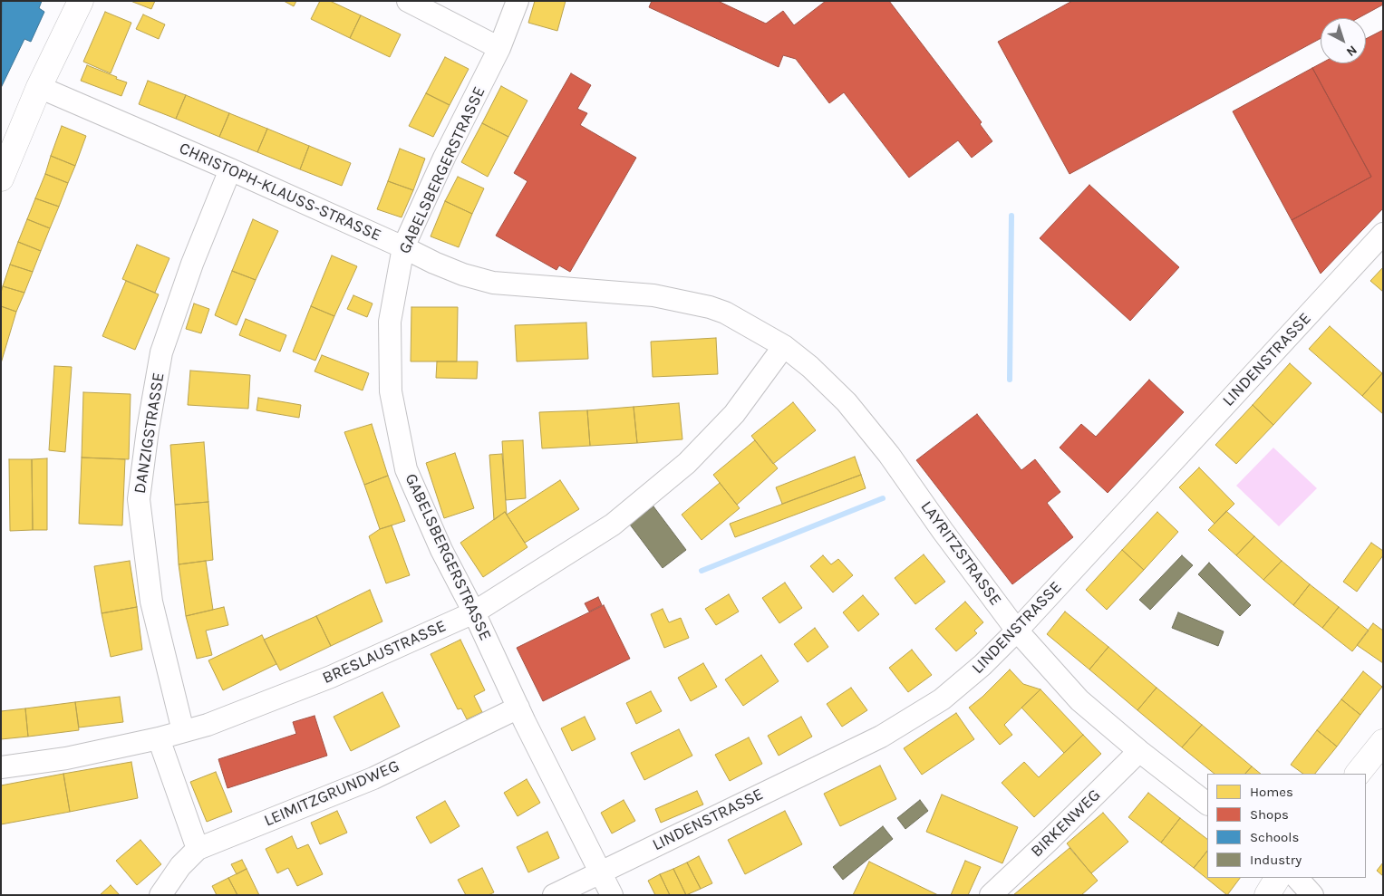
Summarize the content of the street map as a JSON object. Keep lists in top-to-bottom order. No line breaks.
{"streets":{"street":["GABELSBERGERSTRASSE","CHRISTOPH-KLAUSS-STRASSE","LINDENSTRASSE","DANZIGSTRASSE","LAYRITZSTRASSE","BRESLAUSTRASSE","LEIMITZGRUNDWEG","BIRKENWEG"]},"crossings":[["GABELSBERGERSTRASSE","CHRISTOPH-KLAUSS-STRASSE"],["GABELSBERGERSTRASSE","LINDENSTRASSE"],["GABELSBERGERSTRASSE","BRESLAUSTRASSE"],["GABELSBERGERSTRASSE","LEIMITZGRUNDWEG"],["CHRISTOPH-KLAUSS-STRASSE","DANZIGSTRASSE"],["CHRISTOPH-KLAUSS-STRASSE","LAYRITZSTRASSE"],["CHRISTOPH-KLAUSS-STRASSE","BRESLAUSTRASSE"],["LINDENSTRASSE","LAYRITZSTRASSE"],["DANZIGSTRASSE","BRESLAUSTRASSE"],["LAYRITZSTRASSE","BRESLAUSTRASSE"],["LAYRITZSTRASSE","BIRKENWEG"]],"legend":["Homes","Shops","Schools","Industry"],"north":"bottom right"}
